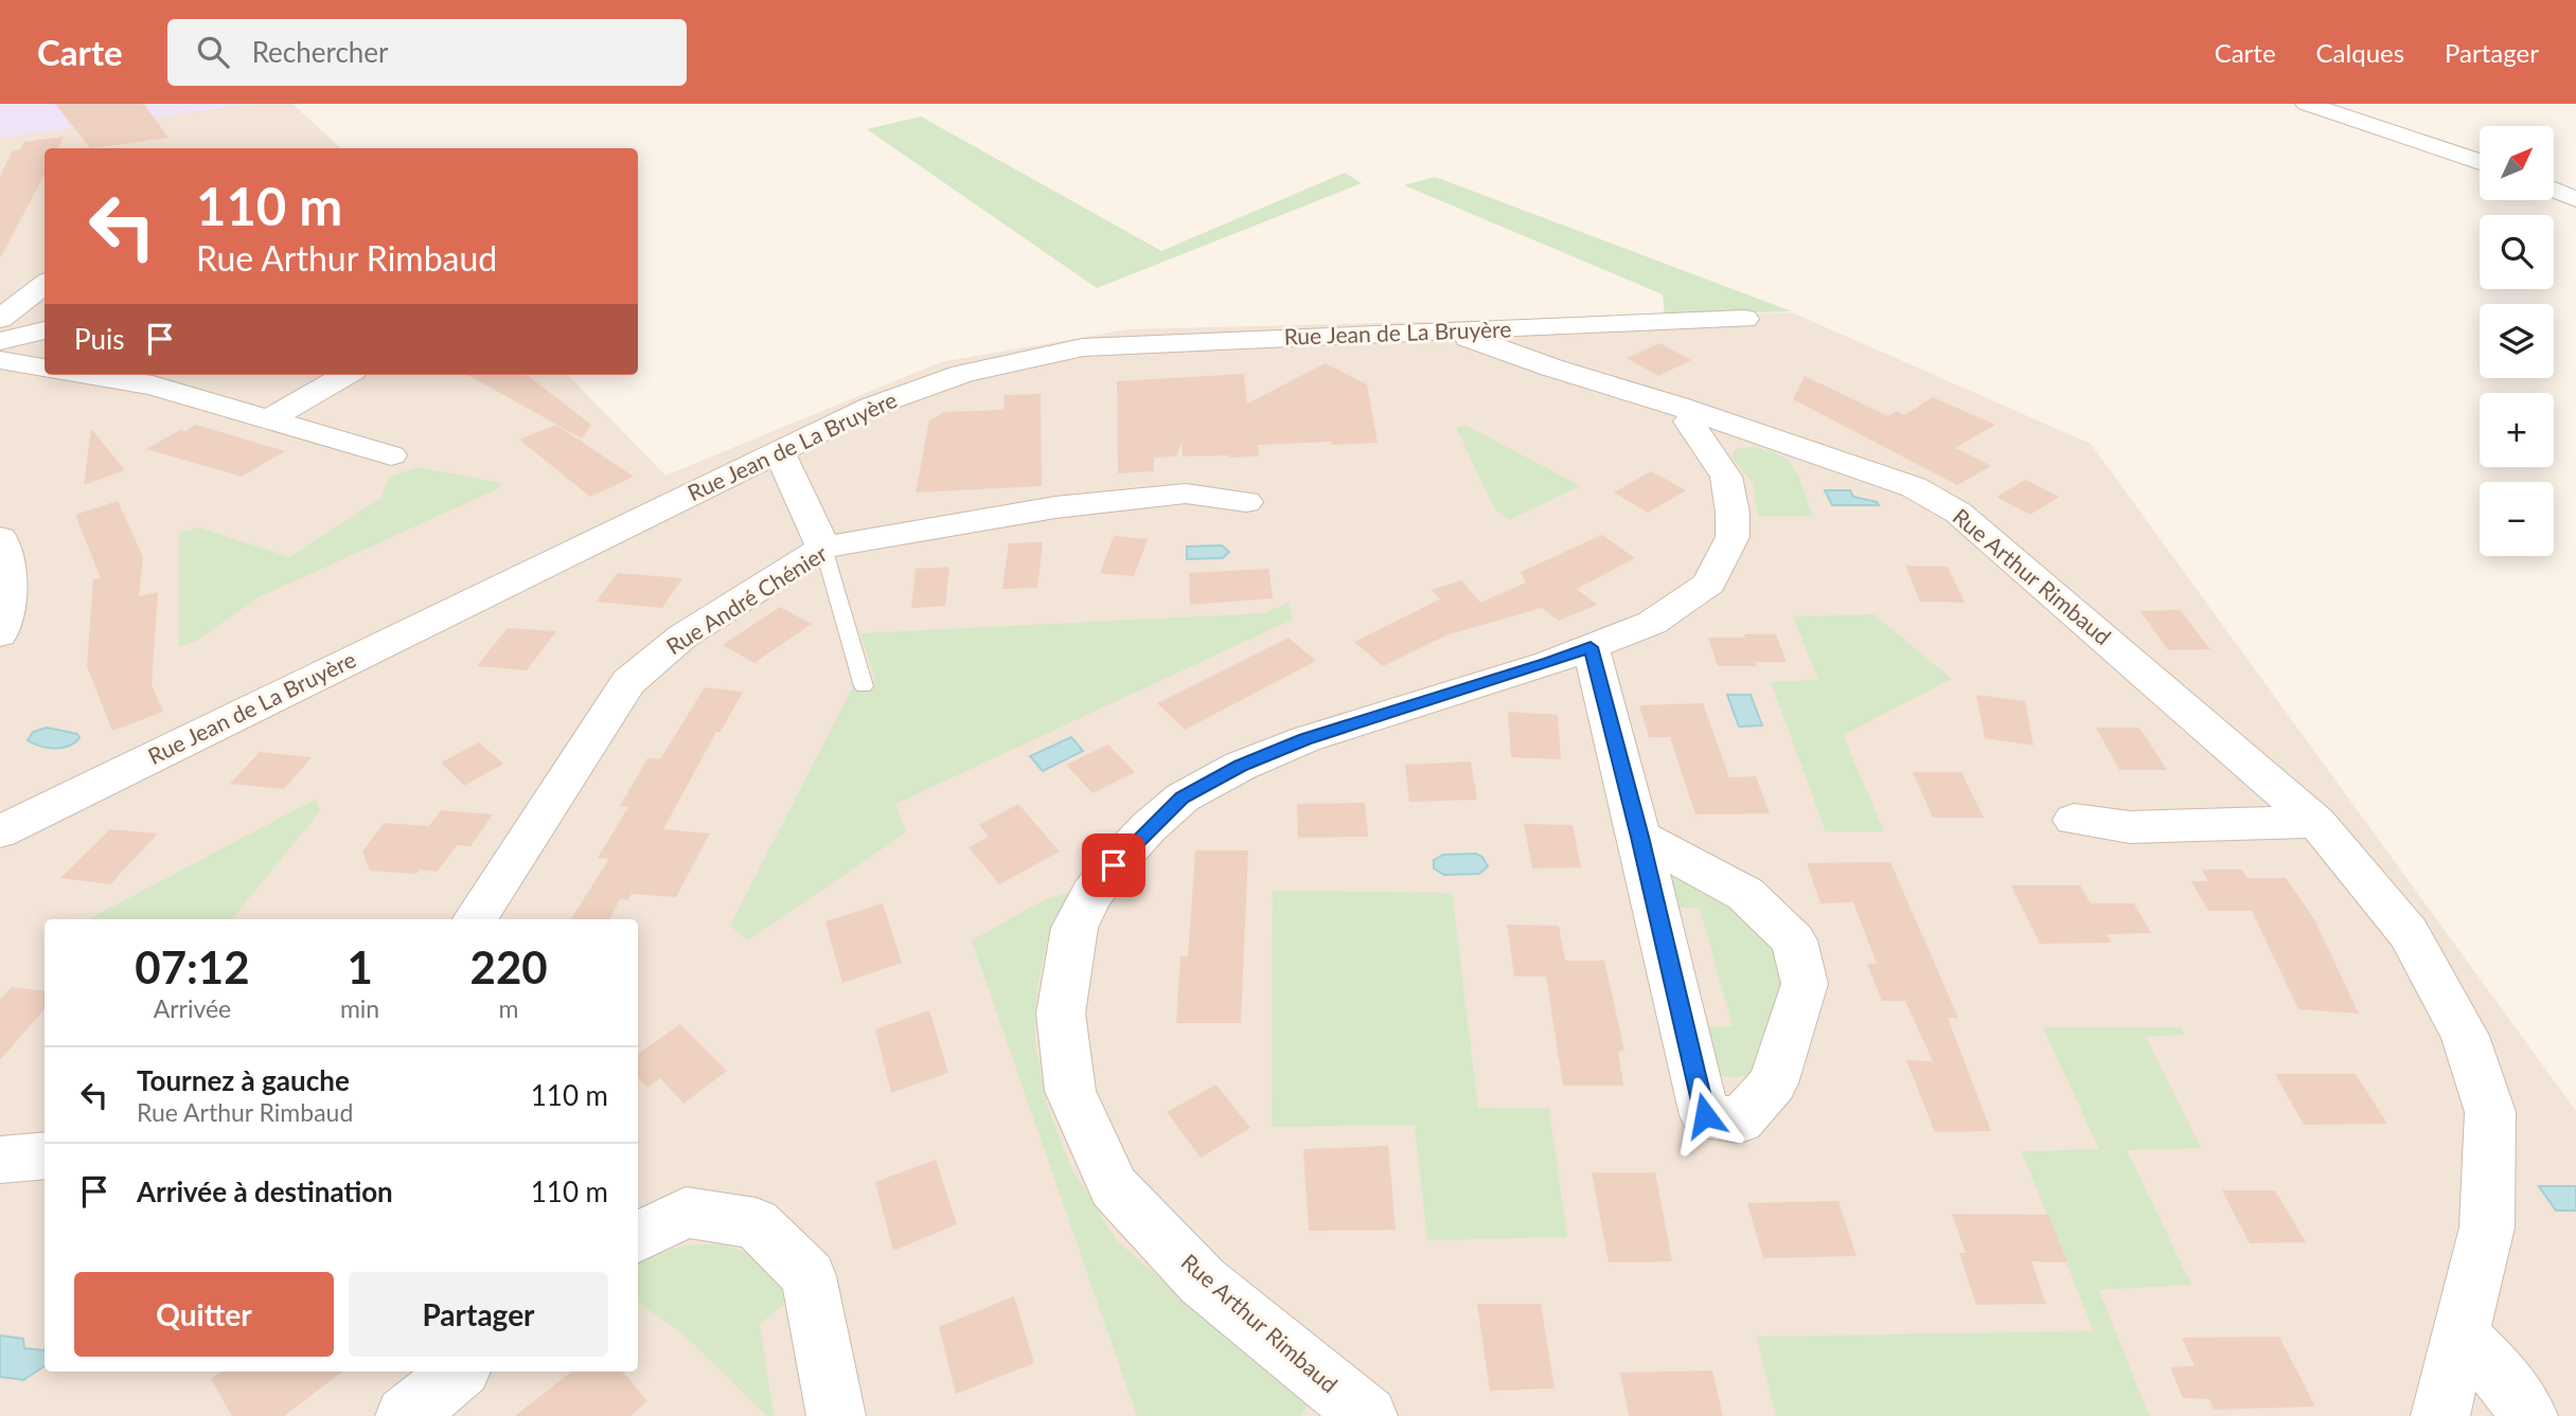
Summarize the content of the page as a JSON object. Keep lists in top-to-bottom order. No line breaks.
{"streets":{"street":["Rue Jean de La Bruyère","Rue Arthur Rimbaud","Rue André Chénier"]},"crossings":[["Rue Jean de La Bruyère","Rue Arthur Rimbaud"]],"north":"top right","page":{"header":"Carte","search":"Rechercher","nav":["Carte","Calques","Partager"],"map_buttons":["+","−"],"turn":["110 m","Rue Arthur Rimbaud"],"then":"Puis","eta":["07:12","Arrivée","1","min","220","m"],"list":[{"name":"Tournez à gauche","note":"Rue Arthur Rimbaud","value":"110 m"},{"name":"Arrivée à destination","value":"110 m"}],"buttons":["Quitter","Partager"]}}
